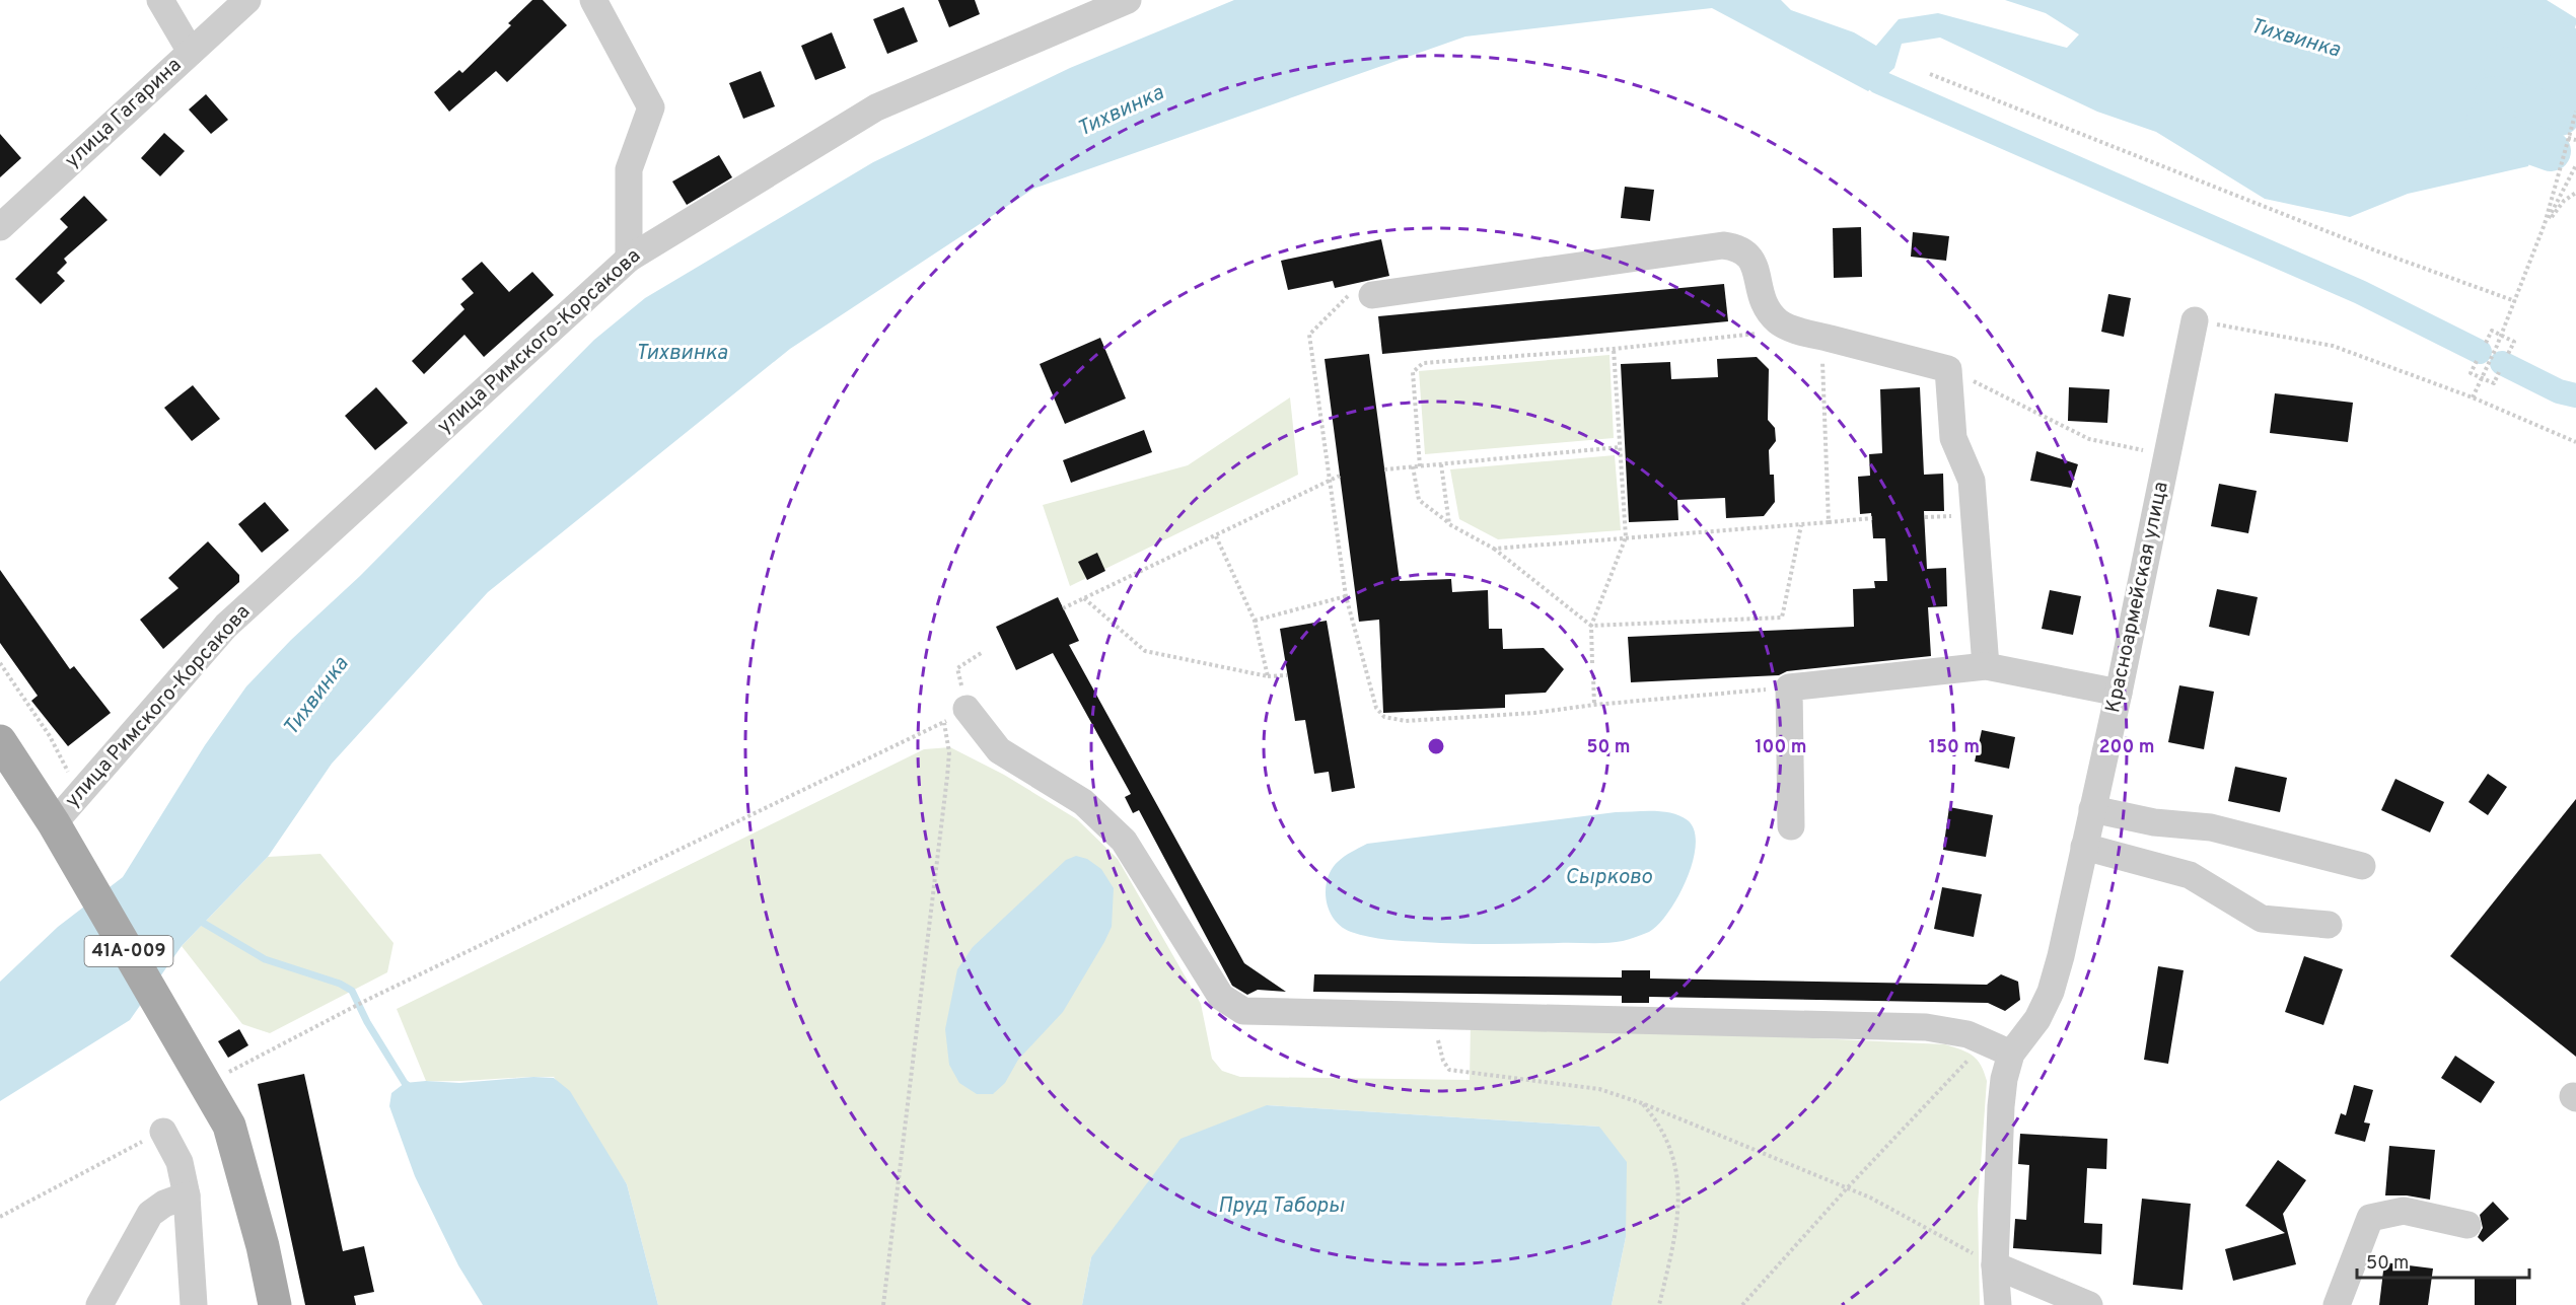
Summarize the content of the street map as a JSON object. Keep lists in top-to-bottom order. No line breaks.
{"streets":{"main road":["41А-009"],"street":["улица Гагарина","улица Римского-Корсакова","Красноармейская улица"]},"crossings":[["улица Римского-Корсакова","41А-009"]],"water":["Тихвинка","Сырково","Пруд Таборы"],"scale_bar":"50 m","rings":["50 m","100 m","150 m","200 m"]}
